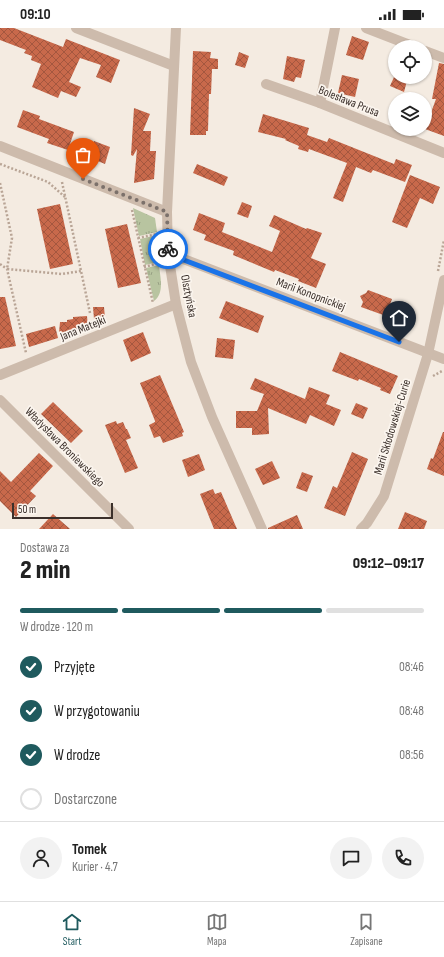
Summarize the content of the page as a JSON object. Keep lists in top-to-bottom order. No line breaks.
{"streets":{"street":["Bolesława Prusa","Marii Konopnickiej","Olsztyńska","Jana Matejki","Marii Skłodowskiej-Curie","Władysława Broniewskiego"]},"crossings":[["Marii Konopnickiej","Olsztyńska"],["Marii Konopnickiej","Marii Skłodowskiej-Curie"],["Olsztyńska","Jana Matejki"]],"scale_bar":"50 m","page":{"status":"09:10","scale":"50 m","heading":["2 min","Dostawa za","09:12–09:17"],"panel":["Tomek","Kurier · 4.7"],"bar":"W drodze · 120 m","list":[["Przyjęte","08:46"],["W przygotowaniu","08:48"],["W drodze","08:56"],"Dostarczone"],"tabs":["Start","Mapa","Zapisane"]}}
